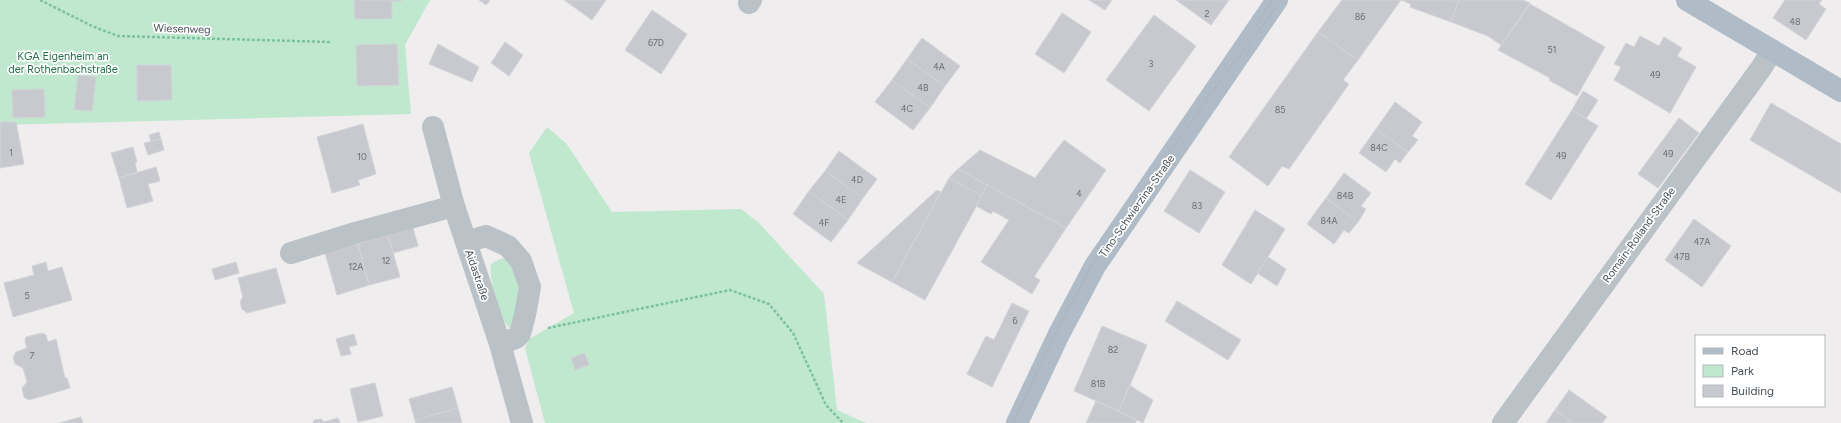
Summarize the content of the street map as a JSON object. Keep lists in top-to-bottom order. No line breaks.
{"streets":{"main road":["Tino-Schwierzina-Straße"],"street":["Romain-Rolland-Straße","Aidastraße"],"path":["Wiesenweg"]},"parks":["KGA Eigenheim an der Rothenbachstraße"],"house_numbers":["2","86","48","67D","51","3","4A","49","4B","4C","85","84C","1","49","49","10","4D","4","84B","4E","83","84A","4F","47A","47B","12","12A","5","6","82","7","81B"],"legend":["Road","Park","Building"]}
